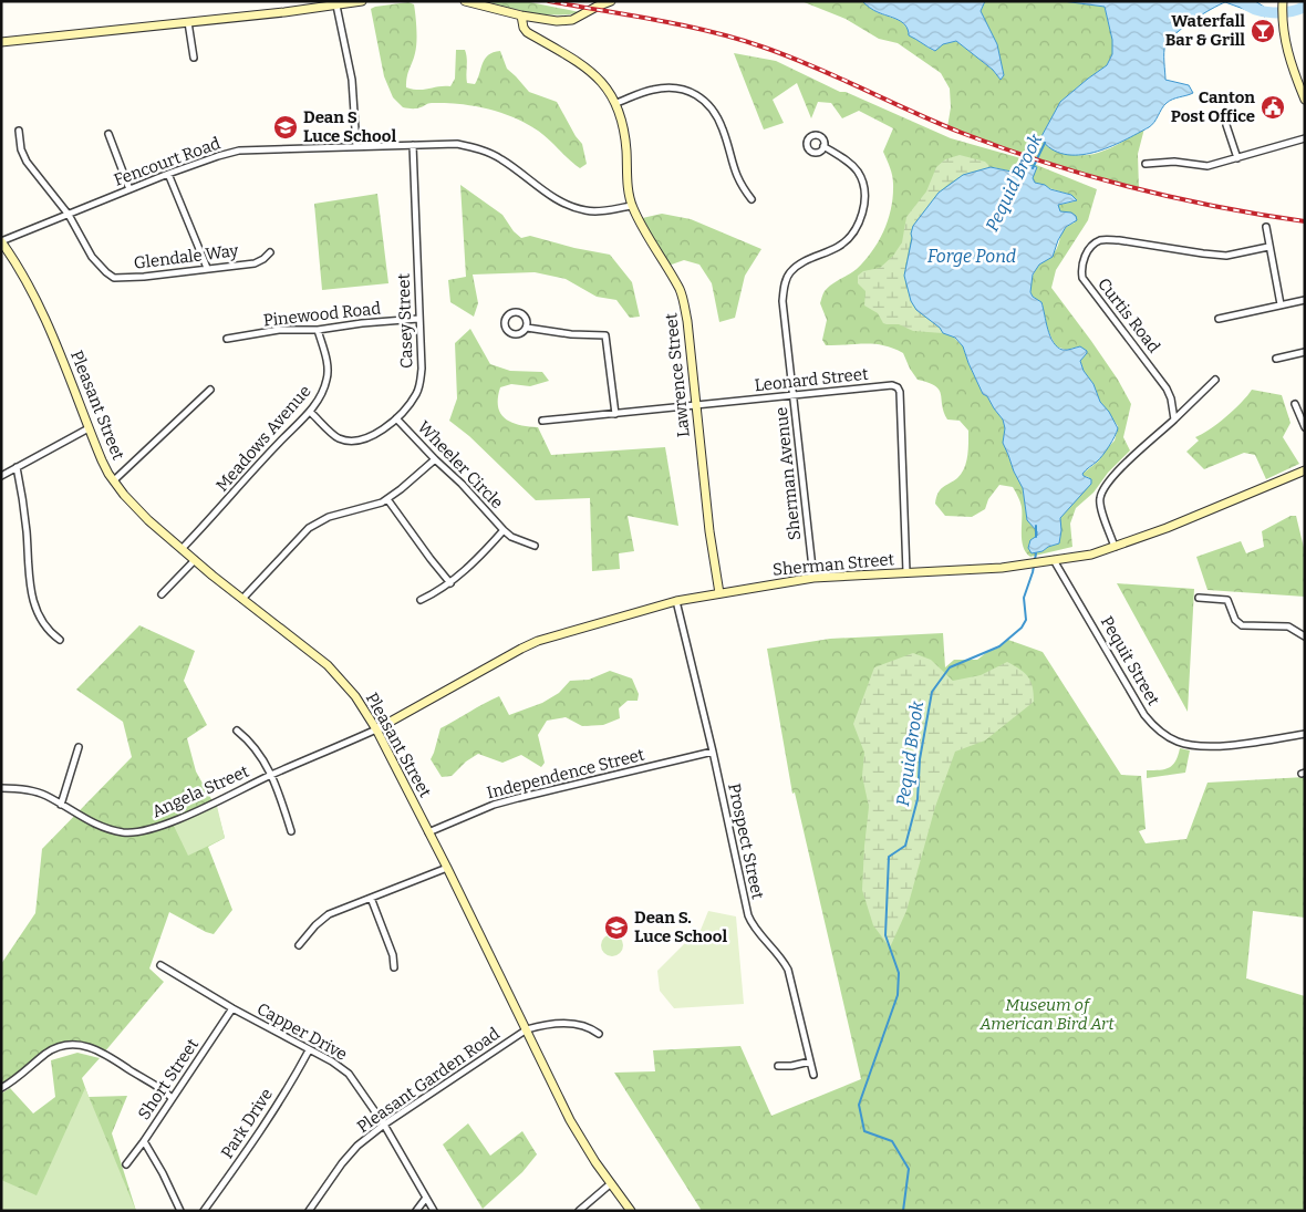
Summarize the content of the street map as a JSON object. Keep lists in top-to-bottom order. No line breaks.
{"streets":{"main road":["Lawrence Street","Pleasant Street","Sherman Street"],"street":["Fencourt Road","Glendale Way","Pinewood Road","Curtis Road","Casey Street","Leonard Street","Meadows Avenue","Wheeler Circle","Sherman Avenue","Pequit Street","Independence Street","Angela Street","Prospect Street","Capper Drive","Short Street","Pleasant Garden Road","Park Drive"]},"crossings":[["Fencourt Road","Glendale Way"],["Fencourt Road","Casey Street"],["Fencourt Road","Lawrence Street"],["Fencourt Road","Pleasant Street"],["Pinewood Road","Casey Street"],["Pinewood Road","Meadows Avenue"],["Casey Street","Meadows Avenue"],["Casey Street","Wheeler Circle"],["Lawrence Street","Leonard Street"],["Lawrence Street","Sherman Street"],["Leonard Street","Sherman Avenue"],["Leonard Street","Sherman Street"],["Pleasant Street","Meadows Avenue"],["Pleasant Street","Sherman Street"],["Pleasant Street","Independence Street"],["Pleasant Street","Angela Street"],["Pleasant Street","Pleasant Garden Road"],["Sherman Avenue","Sherman Street"],["Sherman Street","Pequit Street"],["Sherman Street","Angela Street"],["Sherman Street","Prospect Street"],["Independence Street","Prospect Street"],["Capper Drive","Short Street"],["Capper Drive","Pleasant Garden Road"],["Capper Drive","Park Drive"]],"water":["Pequid Brook","Forge Pond"],"parks":["Museum of American Bird Art"],"places":{"bar":["Waterfall Bar & Grill"],"public building":["Canton Post Office"],"school or university":["Dean S Luce School","Dean S. Luce School"]}}
